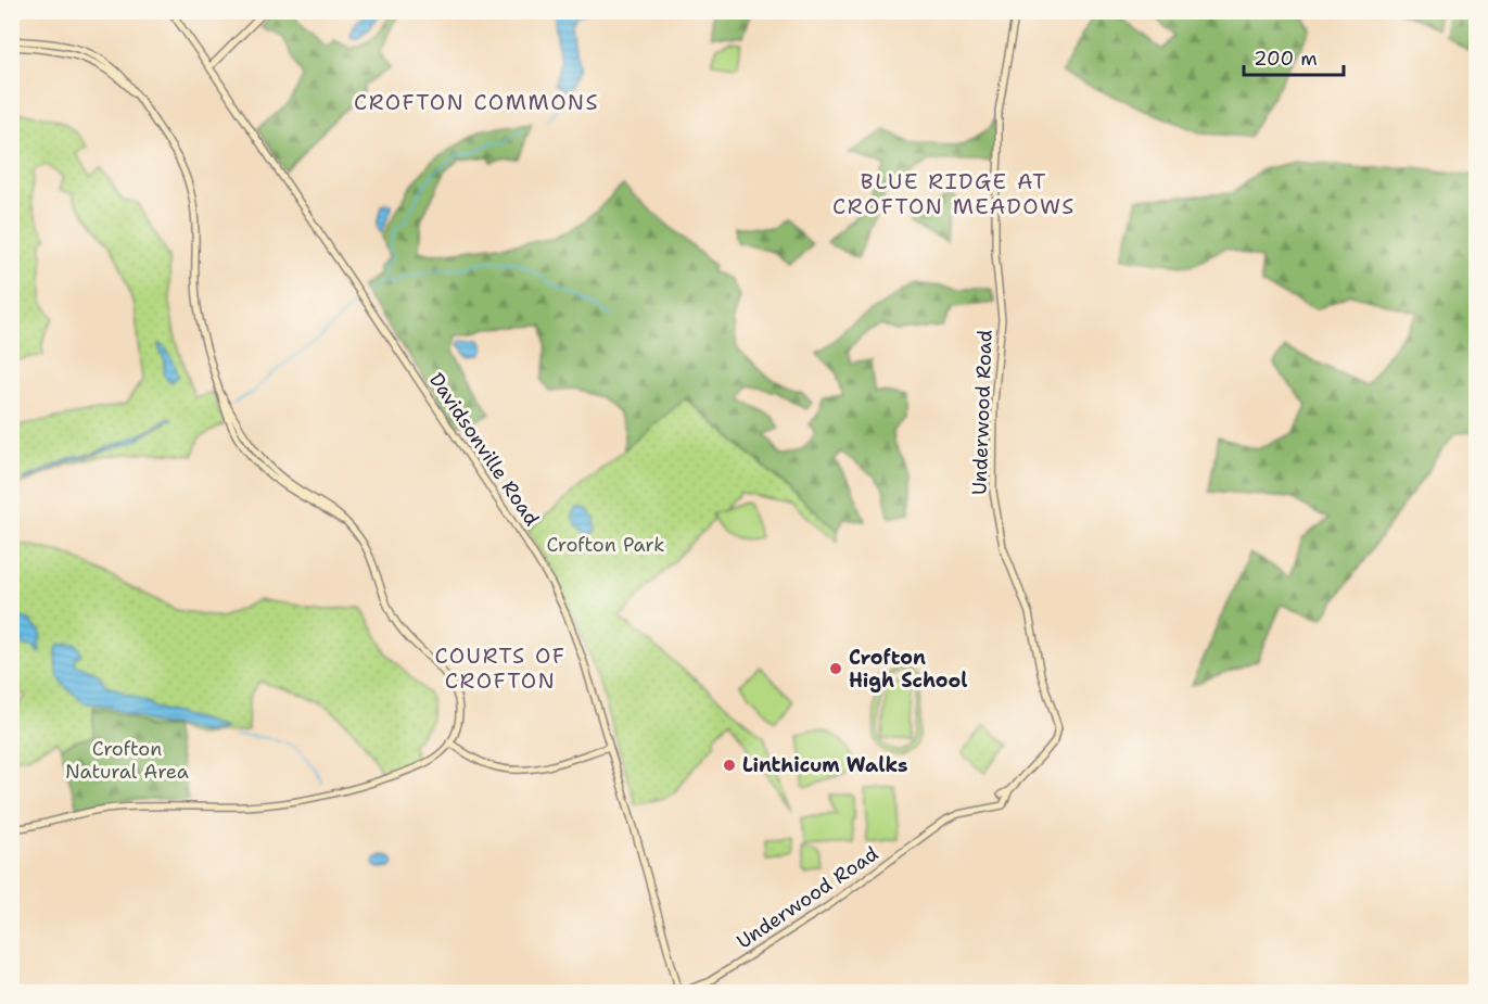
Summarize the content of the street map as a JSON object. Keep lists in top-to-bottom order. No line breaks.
{"streets":{"street":["Underwood Road","Davidsonville Road"]},"crossings":[["Underwood Road","Davidsonville Road"]],"districts":["CROFTON COMMONS","BLUE RIDGE AT CROFTON MEADOWS","COURTS OF CROFTON"],"parks":["Crofton Park","Crofton Natural Area"],"places":["Crofton High School","Linthicum Walks"],"scale_bar":"200 m"}
